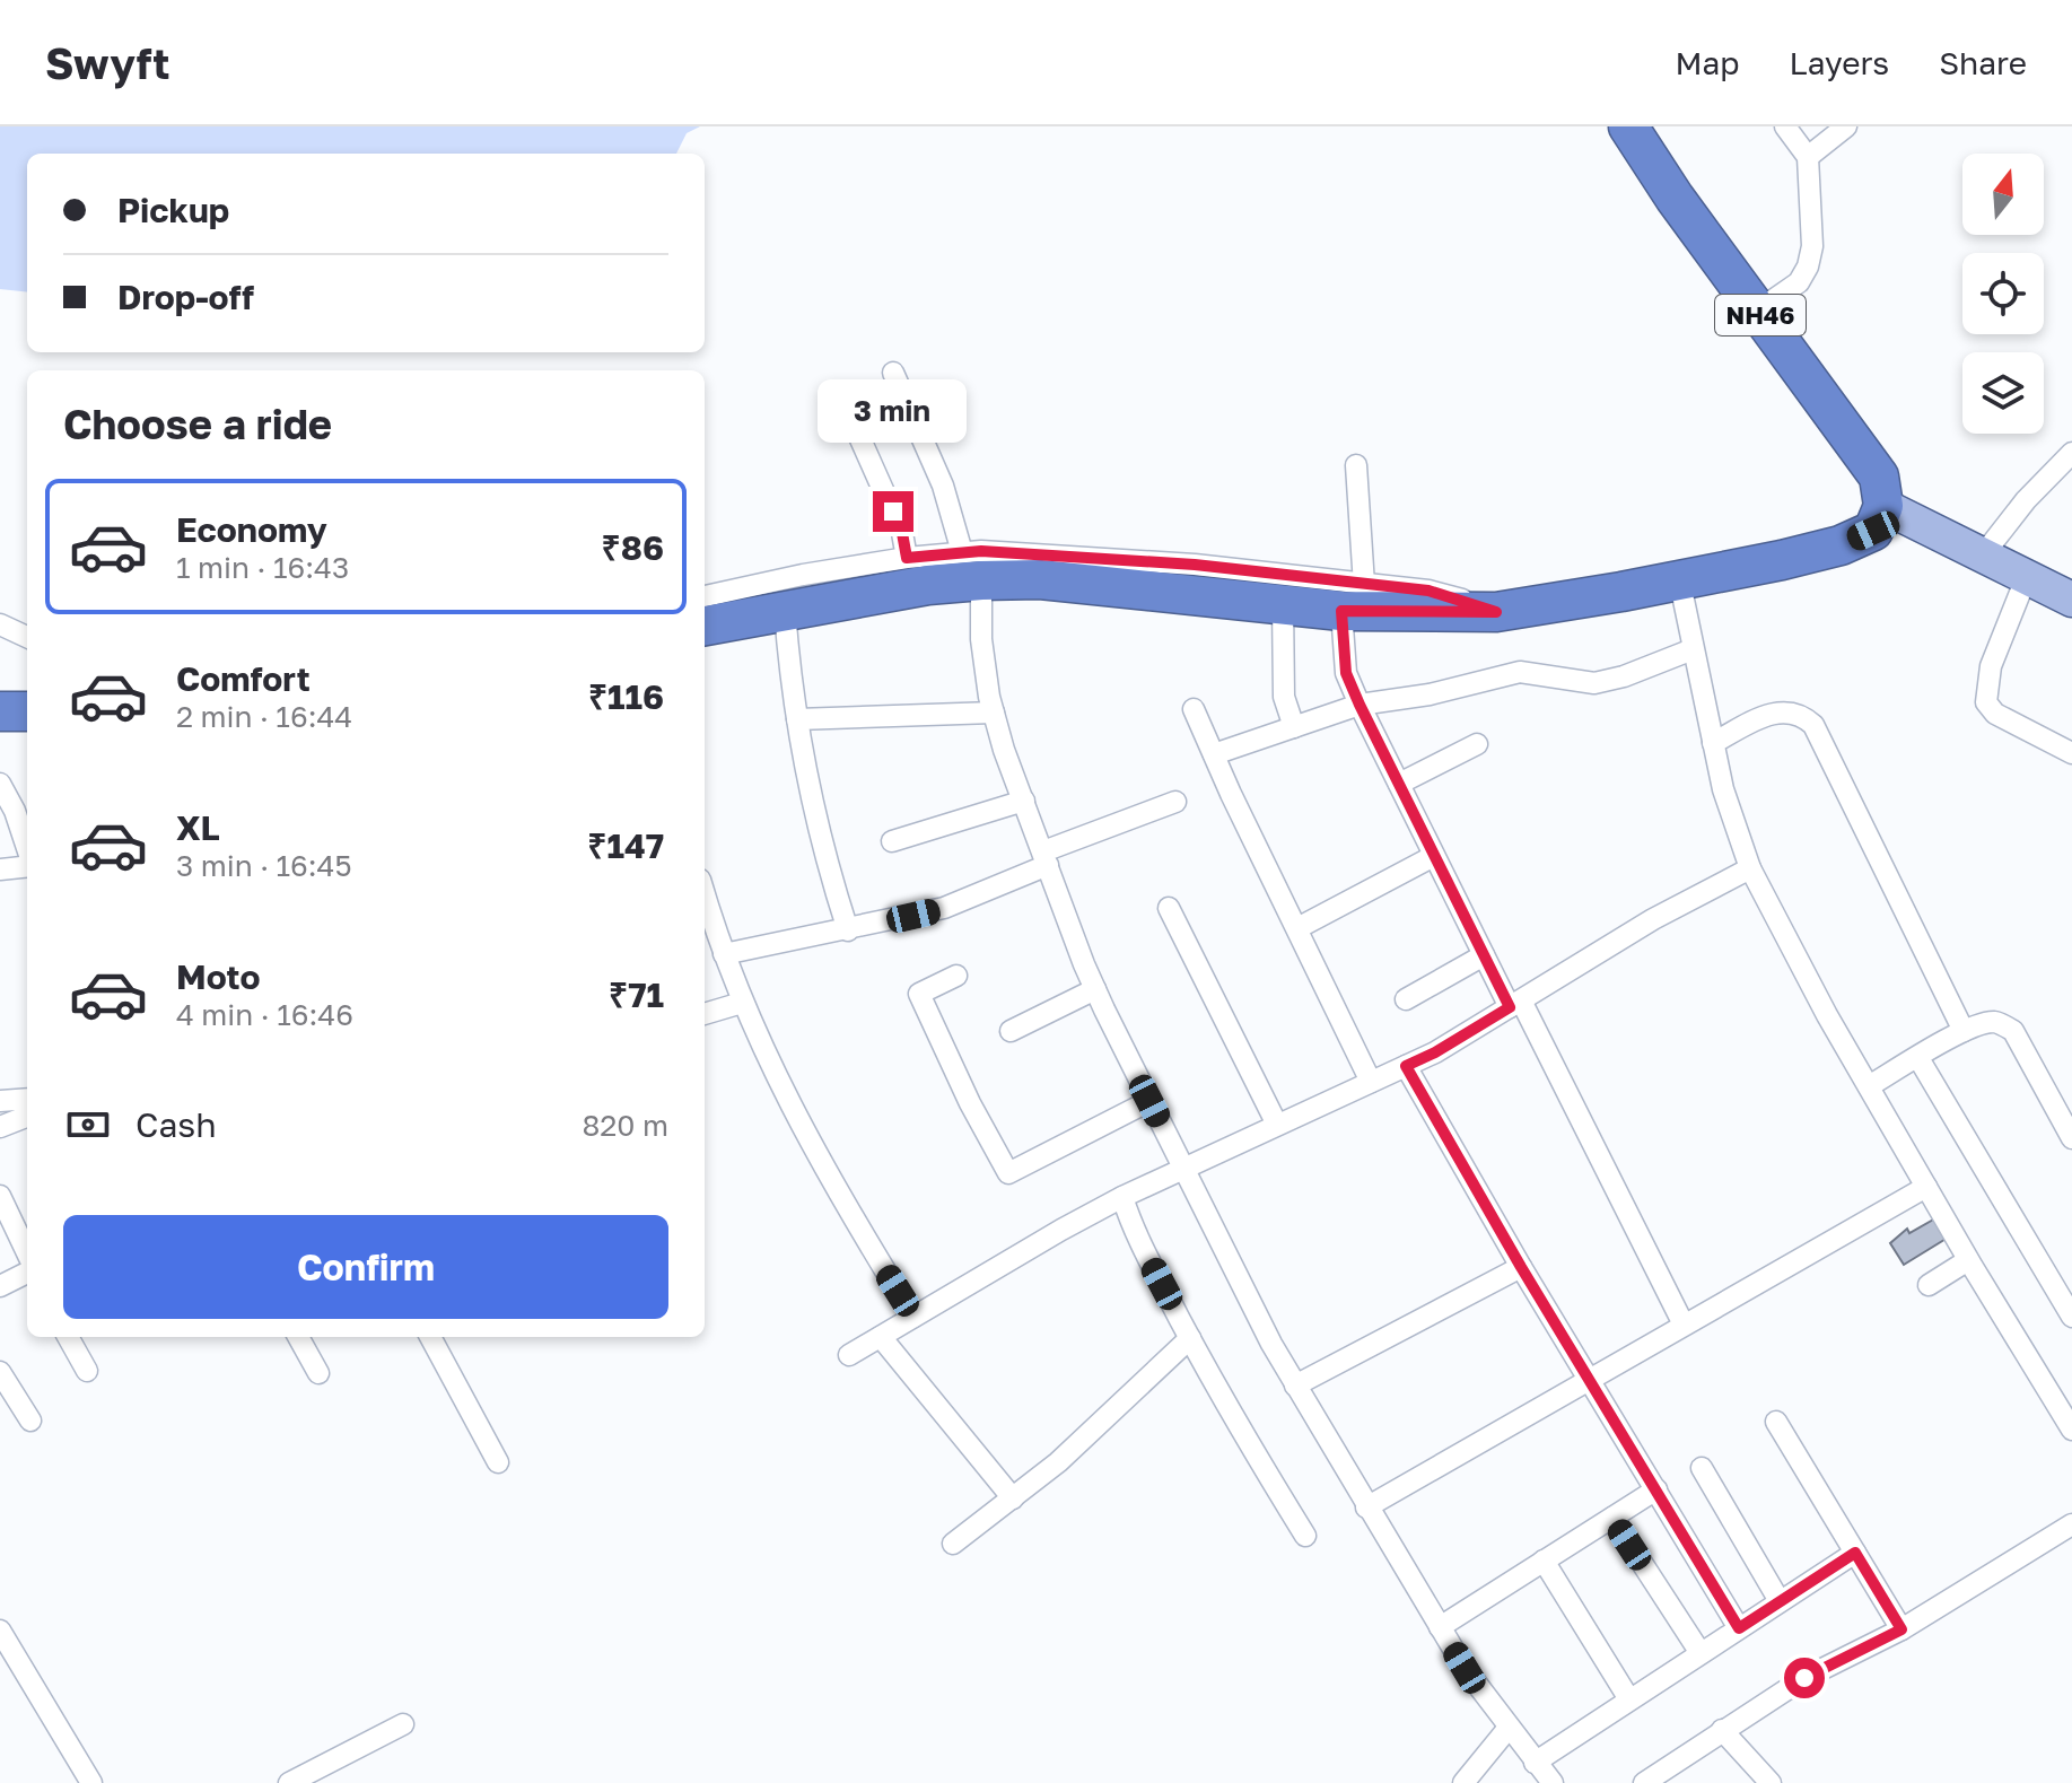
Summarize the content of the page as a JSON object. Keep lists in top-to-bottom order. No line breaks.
{"streets":{"highway":["NH46"]},"north":"top","page":{"header":"Swyft","nav":["Map","Layers","Share"],"banner":["Pickup","Drop-off"],"heading":"Choose a ride","bubble":"3 min","list":[{"name":"Economy","note":"1 min · 16:43","value":"₹86"},{"name":"Comfort","note":"2 min · 16:44","value":"₹116"},{"name":"XL","note":"3 min · 16:45","value":"₹147"},{"name":"Moto","note":"4 min · 16:46","value":"₹71"}],"pay":["Cash","820 m"],"buttons":"Confirm"}}
